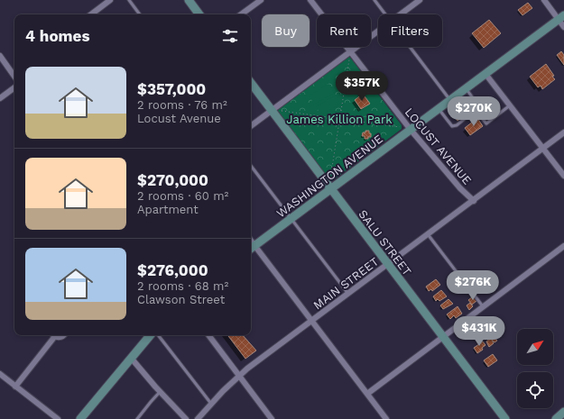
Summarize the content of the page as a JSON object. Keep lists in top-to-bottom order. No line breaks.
{"streets":{"main road":["WASHINGTON AVENUE","SALU STREET"],"street":["LOCUST AVENUE","MAIN STREET"]},"crossings":[["LOCUST AVENUE","WASHINGTON AVENUE"],["LOCUST AVENUE","MAIN STREET"],["WASHINGTON AVENUE","SALU STREET"],["SALU STREET","MAIN STREET"]],"parks":["James Killion Park"],"north":"top right","page":{"chip":["Buy","Rent","Filters"],"heading":"4 homes","list":[{"name":"$357,000","note":"2 rooms · 76 m² · Locust Avenue"},{"name":"$270,000","note":"2 rooms · 60 m² · Apartment"},{"name":"$276,000","note":"2 rooms · 68 m² · Clawson Street"}],"price":["$357K","$270K","$276K","$431K"]}}
